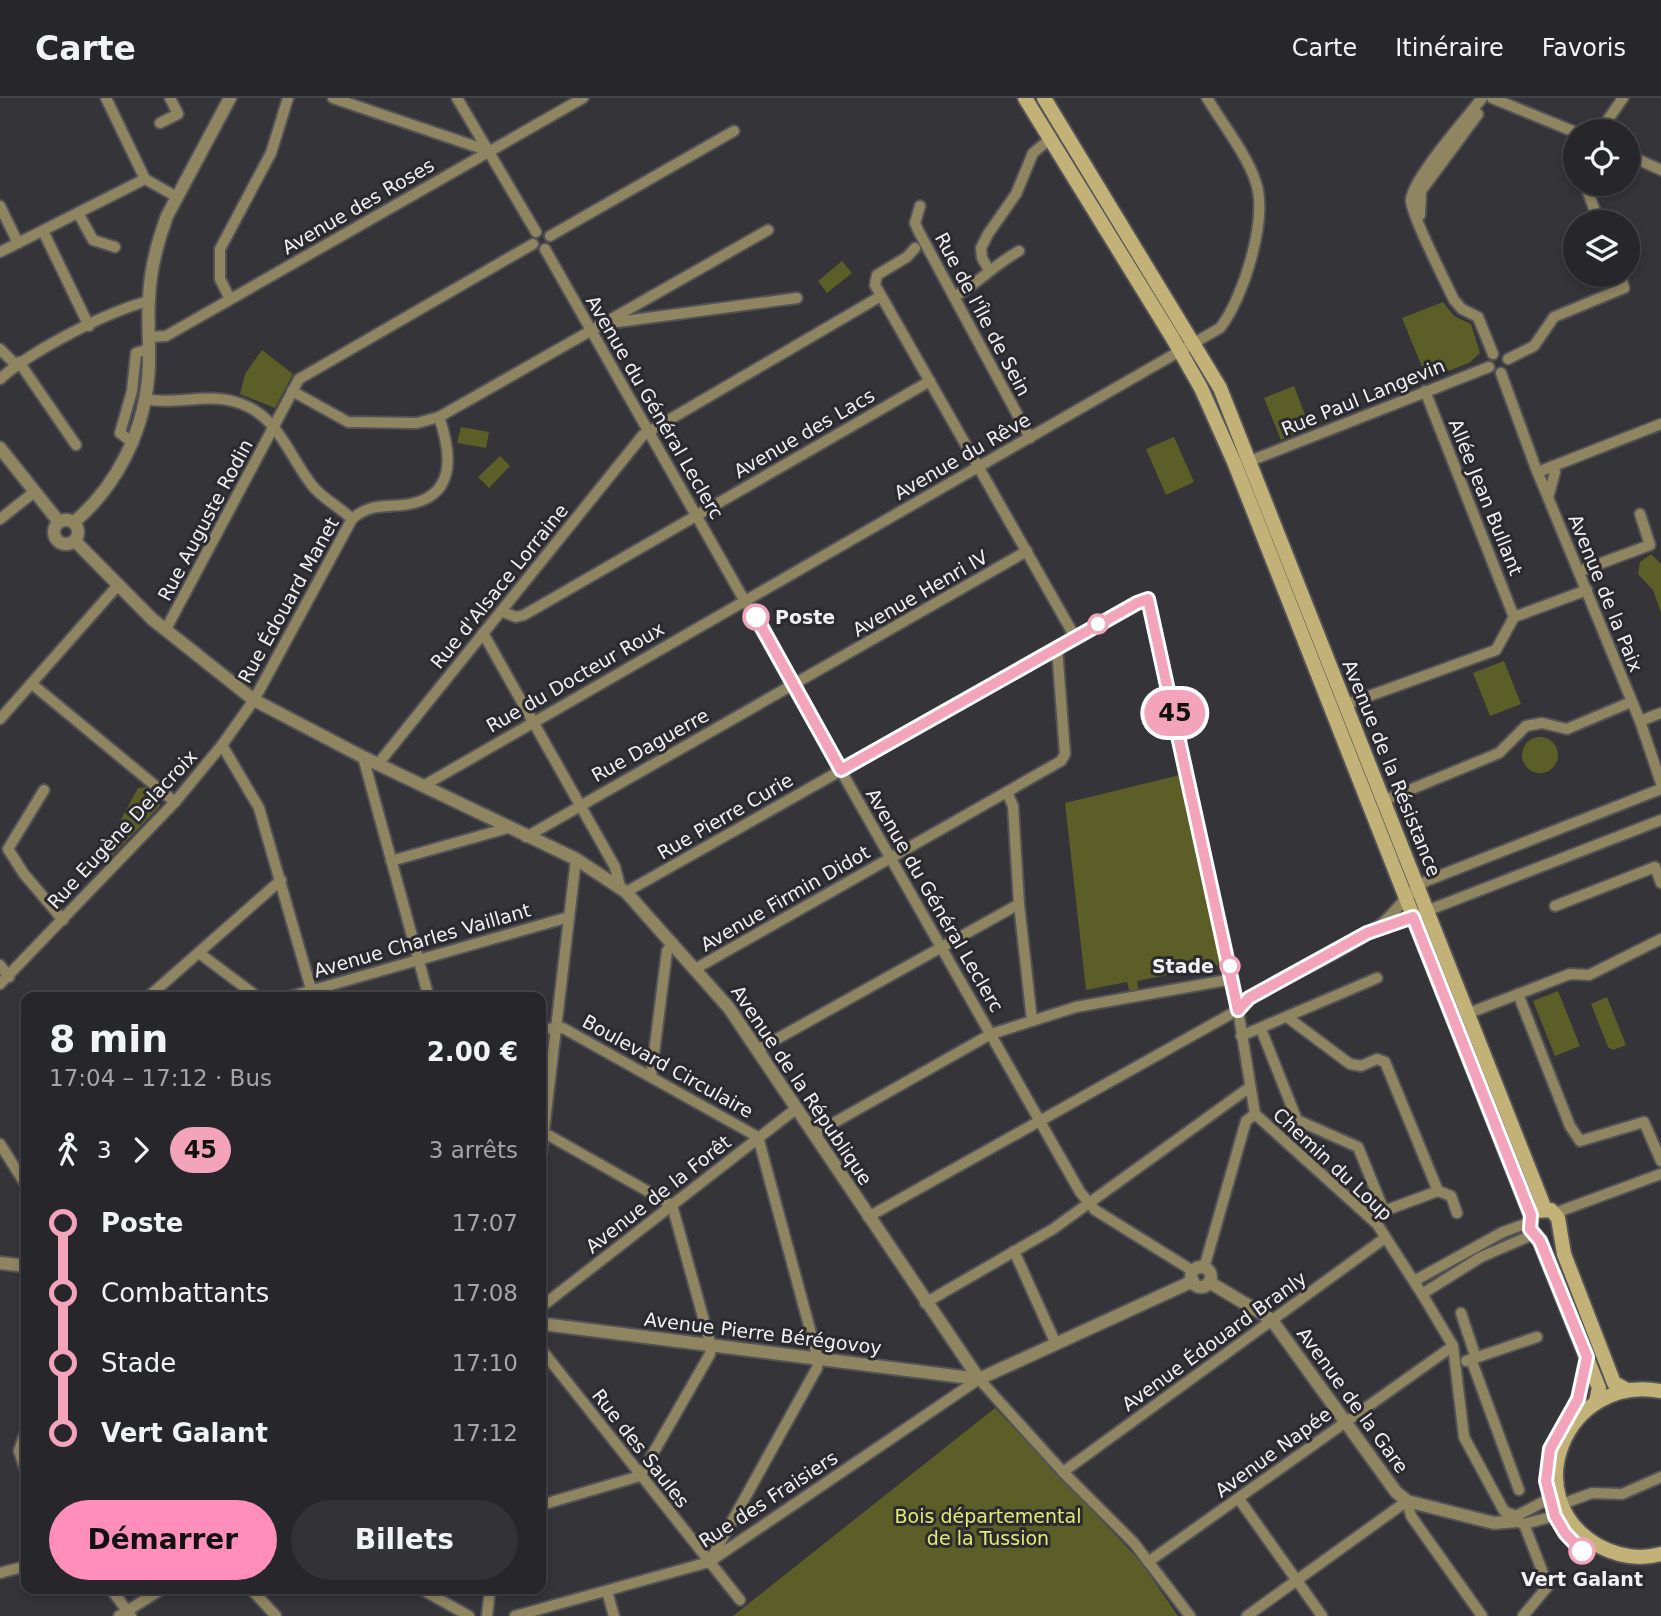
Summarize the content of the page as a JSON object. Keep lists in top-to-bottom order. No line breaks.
{"streets":{"main road":["Avenue de la Résistance"],"street":["Avenue des Roses","Rue de l'Île de Sein","Rue Paul Langevin","Avenue du Général Leclerc","Avenue des Lacs","Avenue du Rêve","Allée Jean Bullant","Rue Auguste Rodin","Rue d'Alsace Lorraine","Avenue Henri IV","Avenue de la Paix","Rue Édouard Manet","Rue du Docteur Roux","Rue Daguerre","Rue Pierre Curie","Rue Eugène Delacroix","Avenue Firmin Didot","Avenue Charles Vaillant","Boulevard Circulaire","Avenue de la République","Chemin du Loup","Avenue de la Forêt","Avenue Pierre Bérégovoy","Avenue Édouard Branly","Avenue de la Gare","Rue des Saules","Avenue Napée","Rue des Fraisiers"]},"crossings":[["Rue de l'Île de Sein","Avenue du Rêve"],["Rue Paul Langevin","Allée Jean Bullant"],["Rue Paul Langevin","Avenue de la Paix"],["Rue Paul Langevin","Avenue de la Résistance"],["Avenue du Général Leclerc","Avenue des Lacs"],["Avenue du Général Leclerc","Avenue du Rêve"],["Avenue du Général Leclerc","Rue d'Alsace Lorraine"],["Avenue du Général Leclerc","Avenue Henri IV"],["Avenue du Général Leclerc","Rue du Docteur Roux"],["Avenue du Général Leclerc","Rue Daguerre"],["Avenue du Général Leclerc","Rue Pierre Curie"],["Avenue du Général Leclerc","Avenue Firmin Didot"],["Avenue du Général Leclerc","Avenue de la Gare"],["Avenue des Lacs","Rue d'Alsace Lorraine"],["Avenue du Rêve","Rue du Docteur Roux"],["Avenue du Rêve","Avenue de la Résistance"],["Rue Auguste Rodin","Avenue de la République"],["Rue d'Alsace Lorraine","Avenue de la République"],["Avenue Henri IV","Rue Daguerre"],["Rue Édouard Manet","Rue Eugène Delacroix"],["Rue Édouard Manet","Avenue de la République"],["Rue du Docteur Roux","Avenue de la République"],["Rue Daguerre","Avenue de la République"],["Rue Pierre Curie","Avenue Firmin Didot"],["Rue Pierre Curie","Avenue de la République"],["Rue Pierre Curie","Chemin du Loup"],["Rue Eugène Delacroix","Avenue de la République"],["Avenue Firmin Didot","Avenue de la République"],["Boulevard Circulaire","Avenue de la Forêt"],["Boulevard Circulaire","Avenue Pierre Bérégovoy"],["Avenue de la République","Avenue de la Forêt"],["Avenue de la République","Avenue Pierre Bérégovoy"],["Avenue de la République","Rue des Fraisiers"],["Chemin du Loup","Avenue Édouard Branly"],["Chemin du Loup","Avenue de la Gare"],["Chemin du Loup","Avenue Napée"],["Avenue Pierre Bérégovoy","Rue des Fraisiers"],["Avenue Édouard Branly","Avenue de la Gare"],["Avenue de la Gare","Avenue Napée"],["Rue des Saules","Rue des Fraisiers"]],"parks":["Bois départemental de la Tussion"],"places":["Poste","Stade","Vert Galant"],"lines":["bus line 45"],"page":{"header":"Carte","nav":["Carte","Itinéraire","Favoris"],"on_map":"45","heading":["8 min","17:04 – 17:12 · Bus","2.00 €"],"legs":["3","45","3 arrêts"],"list":[{"name":"Poste","value":"17:07"},{"name":"Combattants","value":"17:08"},{"name":"Stade","value":"17:10"},{"name":"Vert Galant","value":"17:12"}],"buttons":["Démarrer","Billets"]}}
